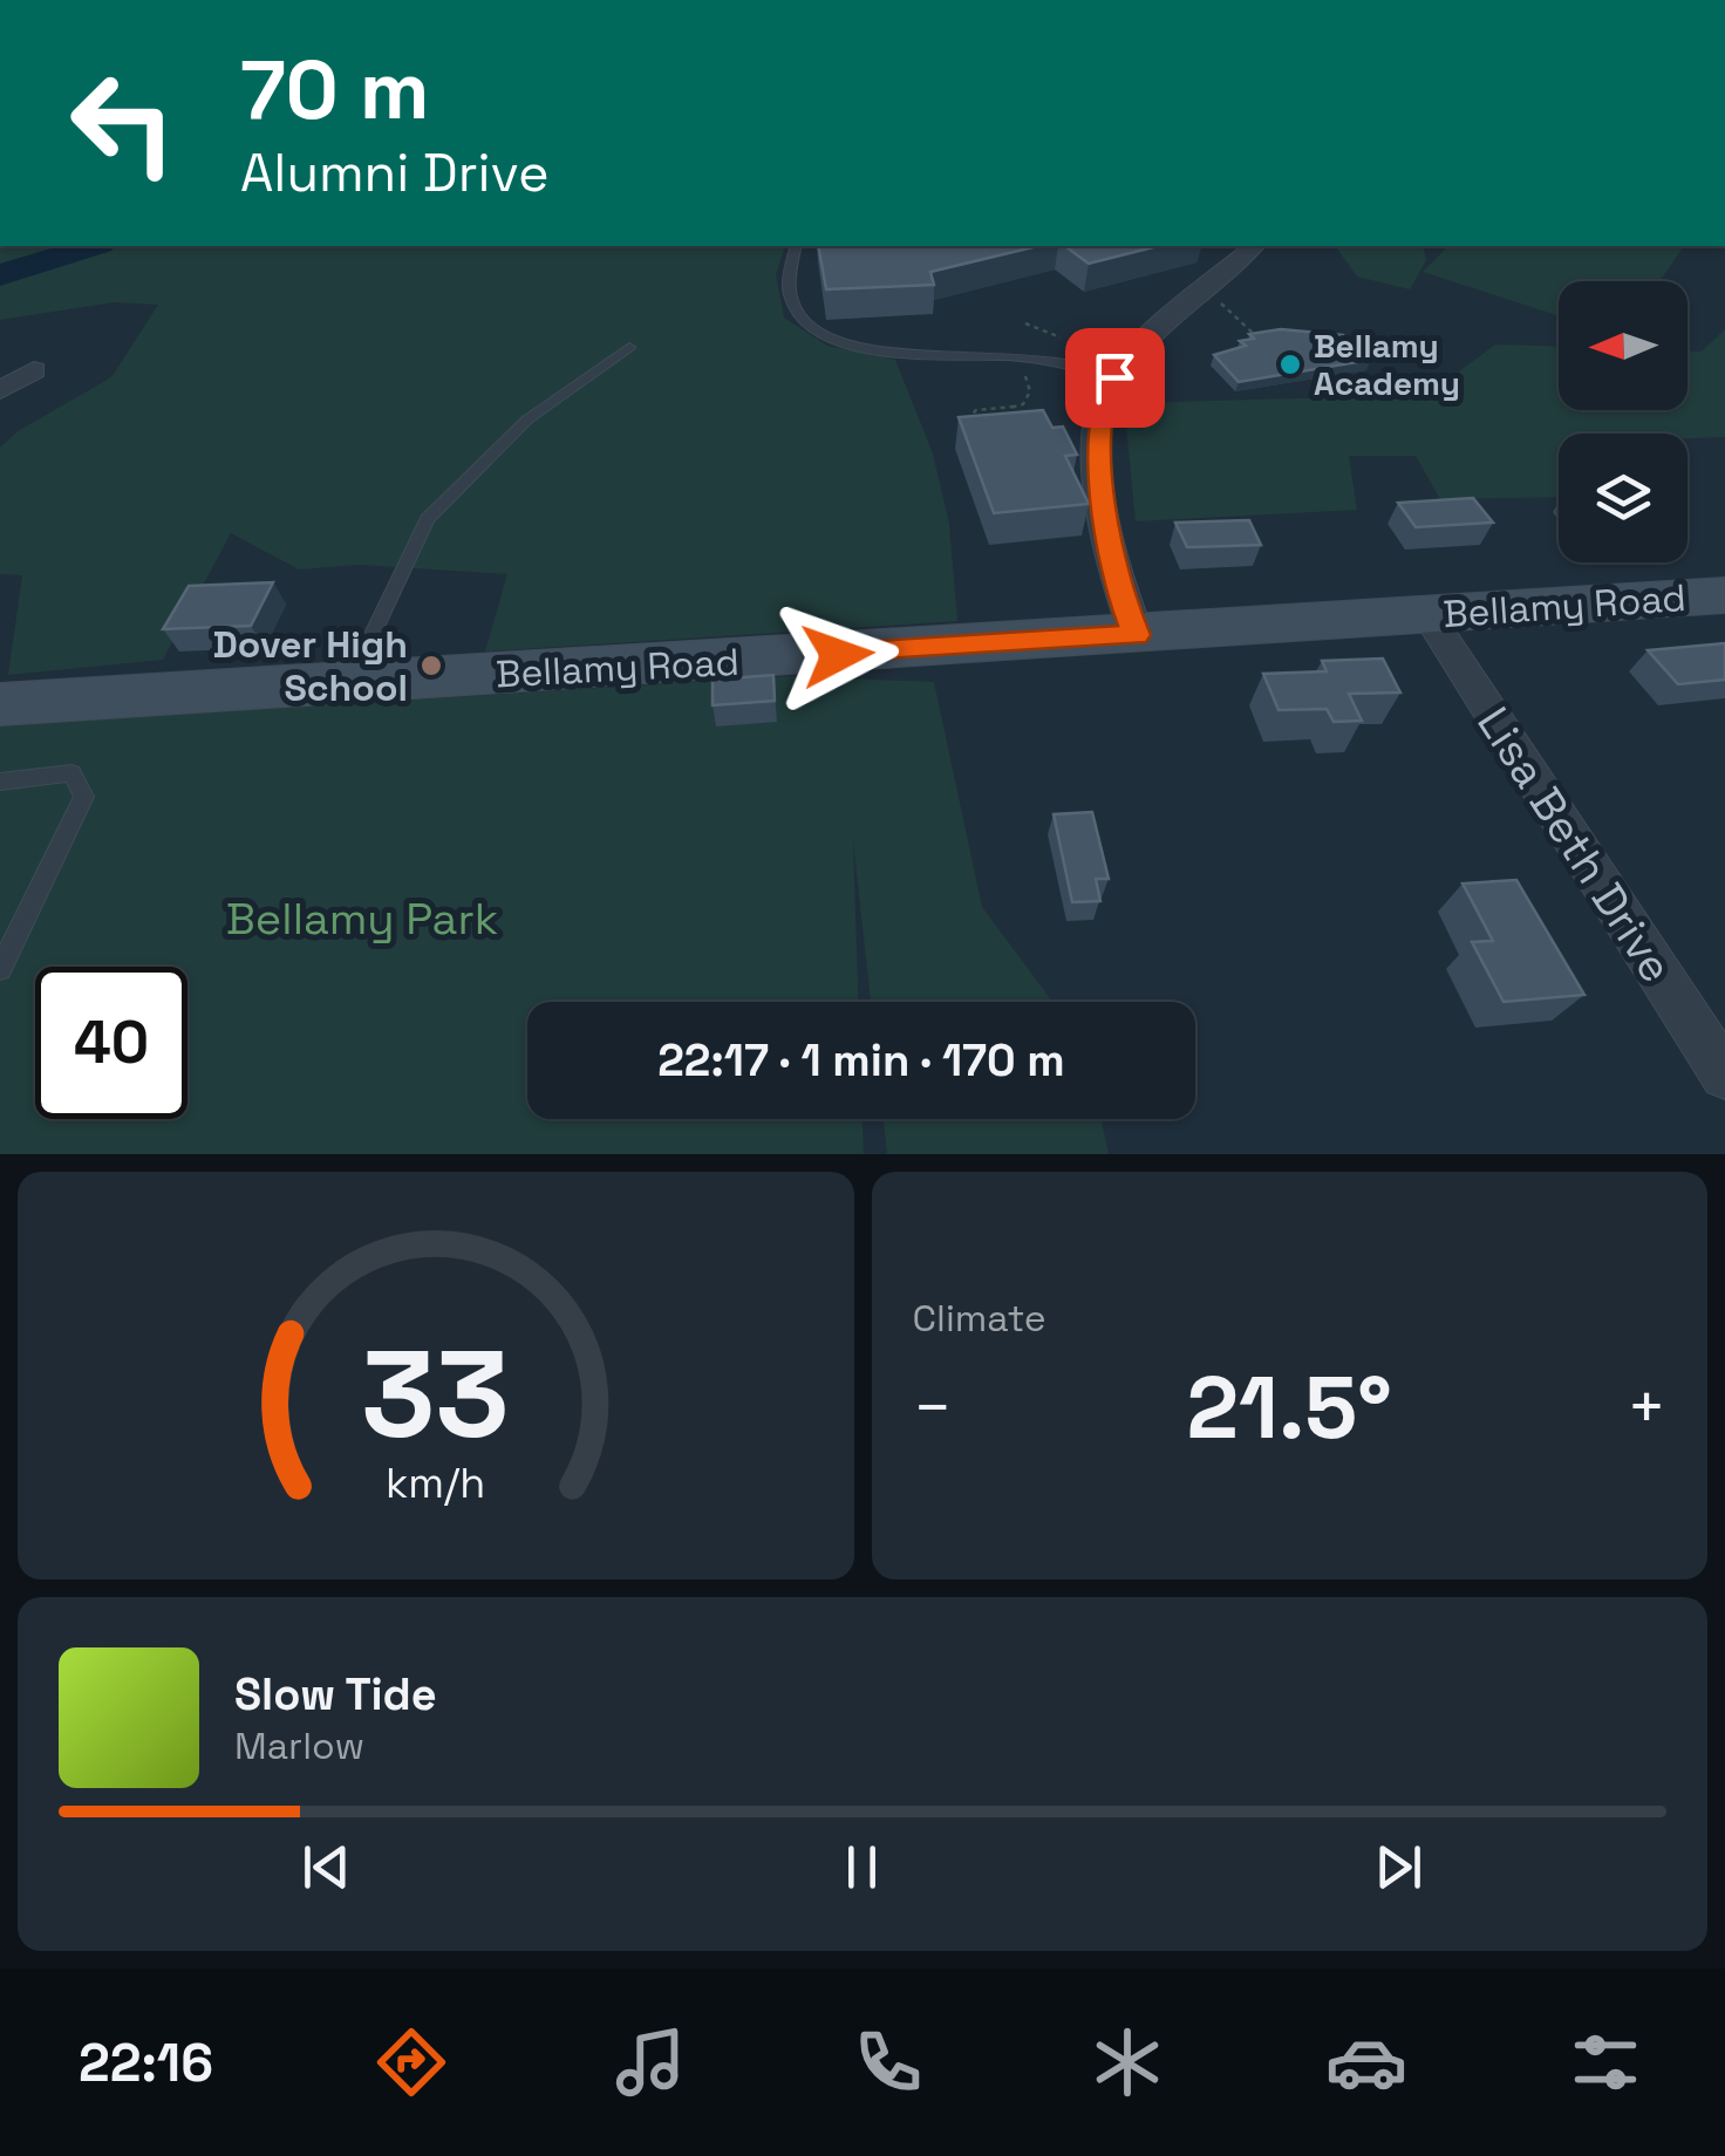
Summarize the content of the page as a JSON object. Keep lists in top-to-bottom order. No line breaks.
{"streets":{"street":["Bellamy Road","Lisa Beth Drive"]},"crossings":[["Bellamy Road","Lisa Beth Drive"]],"parks":["Bellamy Park"],"places":["Bellamy Academy","Dover High School"],"north":"left","page":{"turn":["70 m","Alumni Drive"],"limit":"40","trip":"22:17 · 1 min · 170 m","tile":"Climate","heat":["−","21.5°","+"],"song":["Slow Tide","Marlow"],"tabs":"22:16","gauge":["33","km/h"]}}
